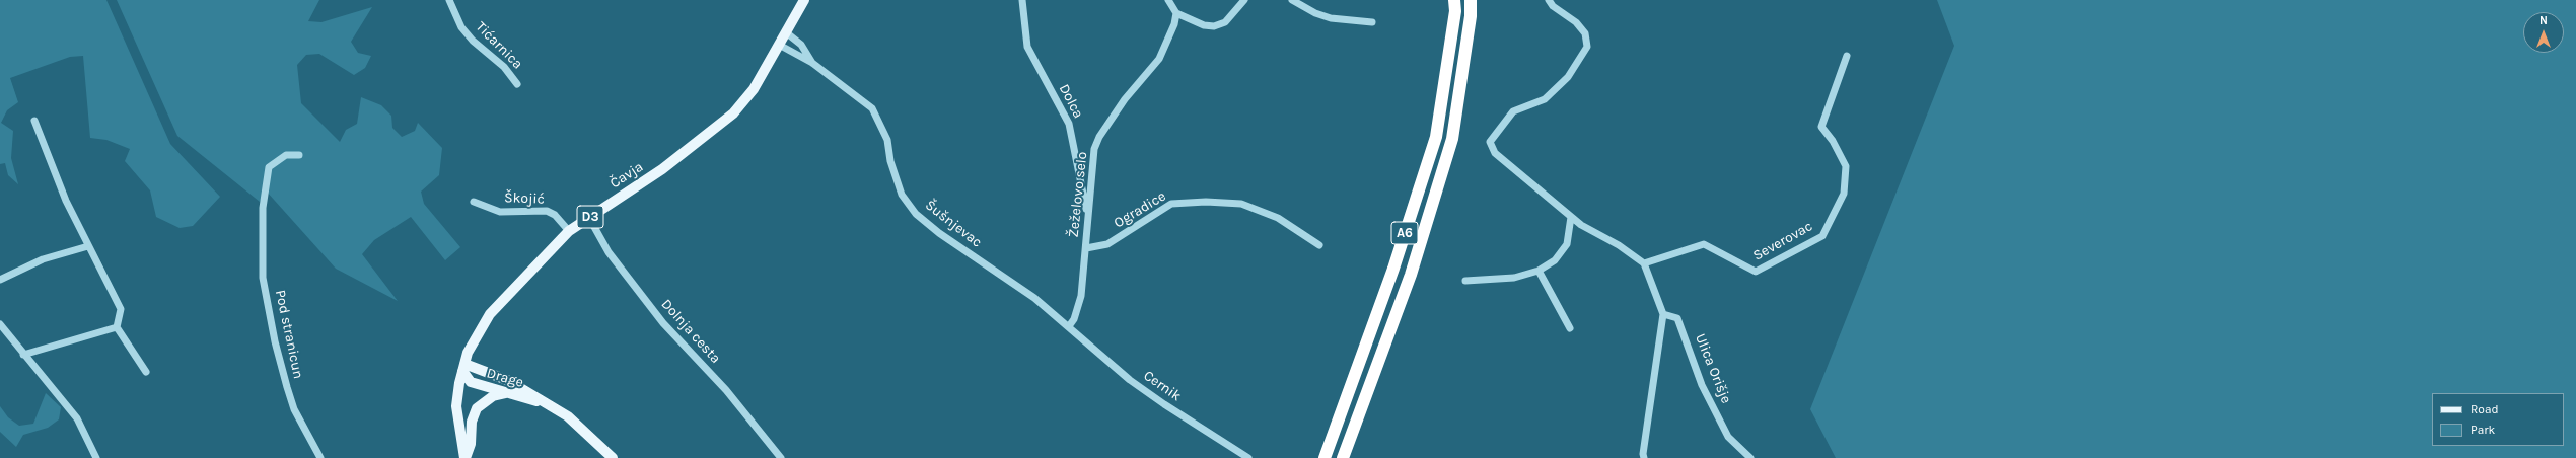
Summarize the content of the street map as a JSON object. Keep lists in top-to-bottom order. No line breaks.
{"streets":{"highway":["A6"],"main road":["Čavja","D3","Drage"],"street":["Tićarnica","Dolca","Žeželovo selo","Škojić","Ogradice","Šušnjevac","Severovac","Dolnja cesta","Pod stranicun","Ulica Orišje","Cernik"]},"crossings":[["Dolca","Žeželovo selo"],["Čavja","Škojić"],["Čavja","D3"],["Čavja","Šušnjevac"],["Čavja","Dolnja cesta"],["Čavja","Drage"],["Žeželovo selo","Ogradice"],["Žeželovo selo","Šušnjevac"],["Žeželovo selo","Cernik"],["D3","Drage"],["Šušnjevac","Cernik"]],"legend":["Road","Park"],"north":"top"}
